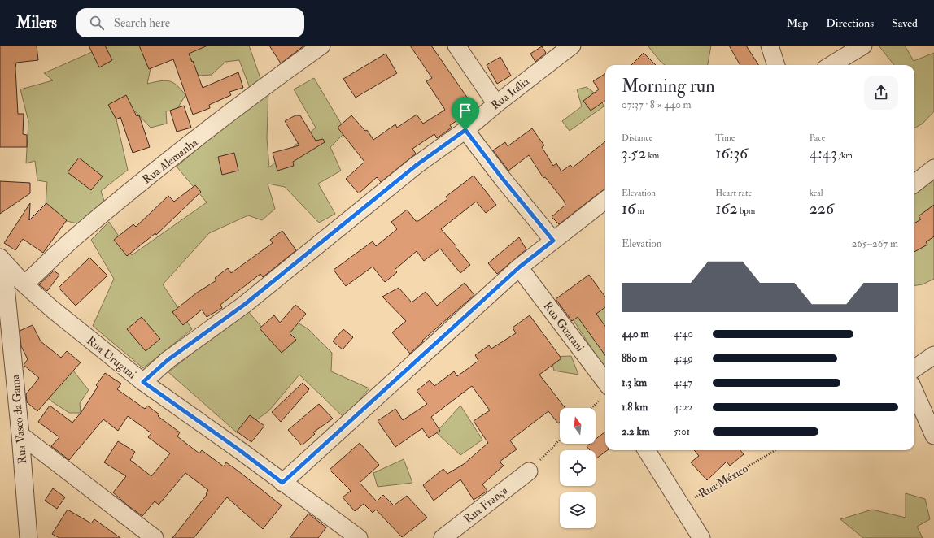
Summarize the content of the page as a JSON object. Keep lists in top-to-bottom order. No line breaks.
{"streets":{"street":["Rua Itália","Rua Alemanha","Rua Guarani","Rua Uruguai","Rua Vasco da Gama","Rua França"],"path":["Rua México"]},"crossings":[["Rua Itália","Rua Uruguai"],["Rua Alemanha","Rua Uruguai"],["Rua Uruguai","Rua Vasco da Gama"]],"north":"top","page":{"header":"Milers","search":"Search here","nav":["Map","Directions","Saved"],"heading":["Morning run","07:37 · 8 × 440 m"],"stats":[["Distance","3.52 km"],["Time","16:36"],["Pace","4:43 /km"],["Elevation","16 m"],["Heart rate","162 bpm"],["kcal","226"]],"chart":["Elevation","265–267 m"],"list":[{"name":"440 m","note":"4:40"},{"name":"880 m","note":"4:49"},{"name":"1.3 km","note":"4:47"},{"name":"1.8 km","note":"4:22"},{"name":"2.2 km","note":"5:01"}]}}
